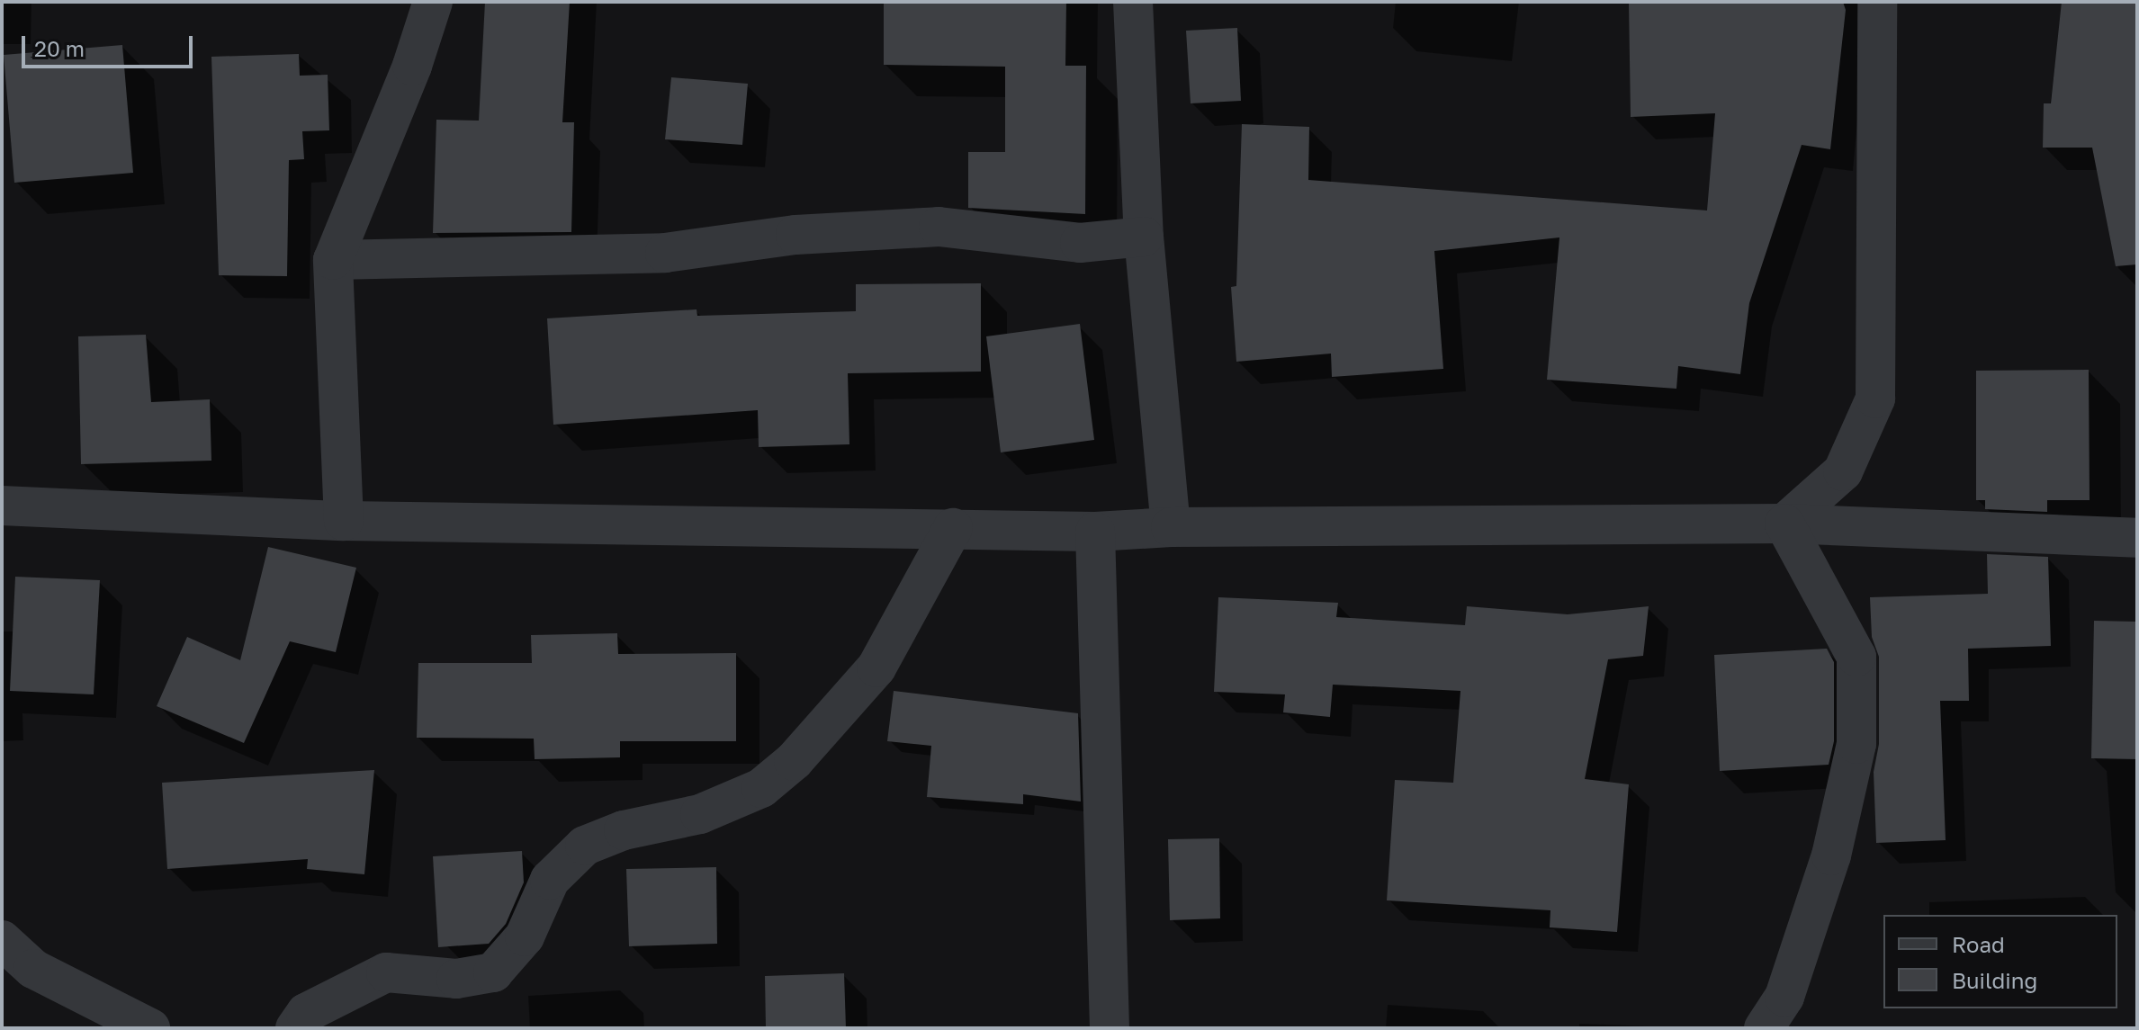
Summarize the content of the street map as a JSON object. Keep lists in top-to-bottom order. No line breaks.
{"legend":["Road","Building"],"scale_bar":"20 m"}
